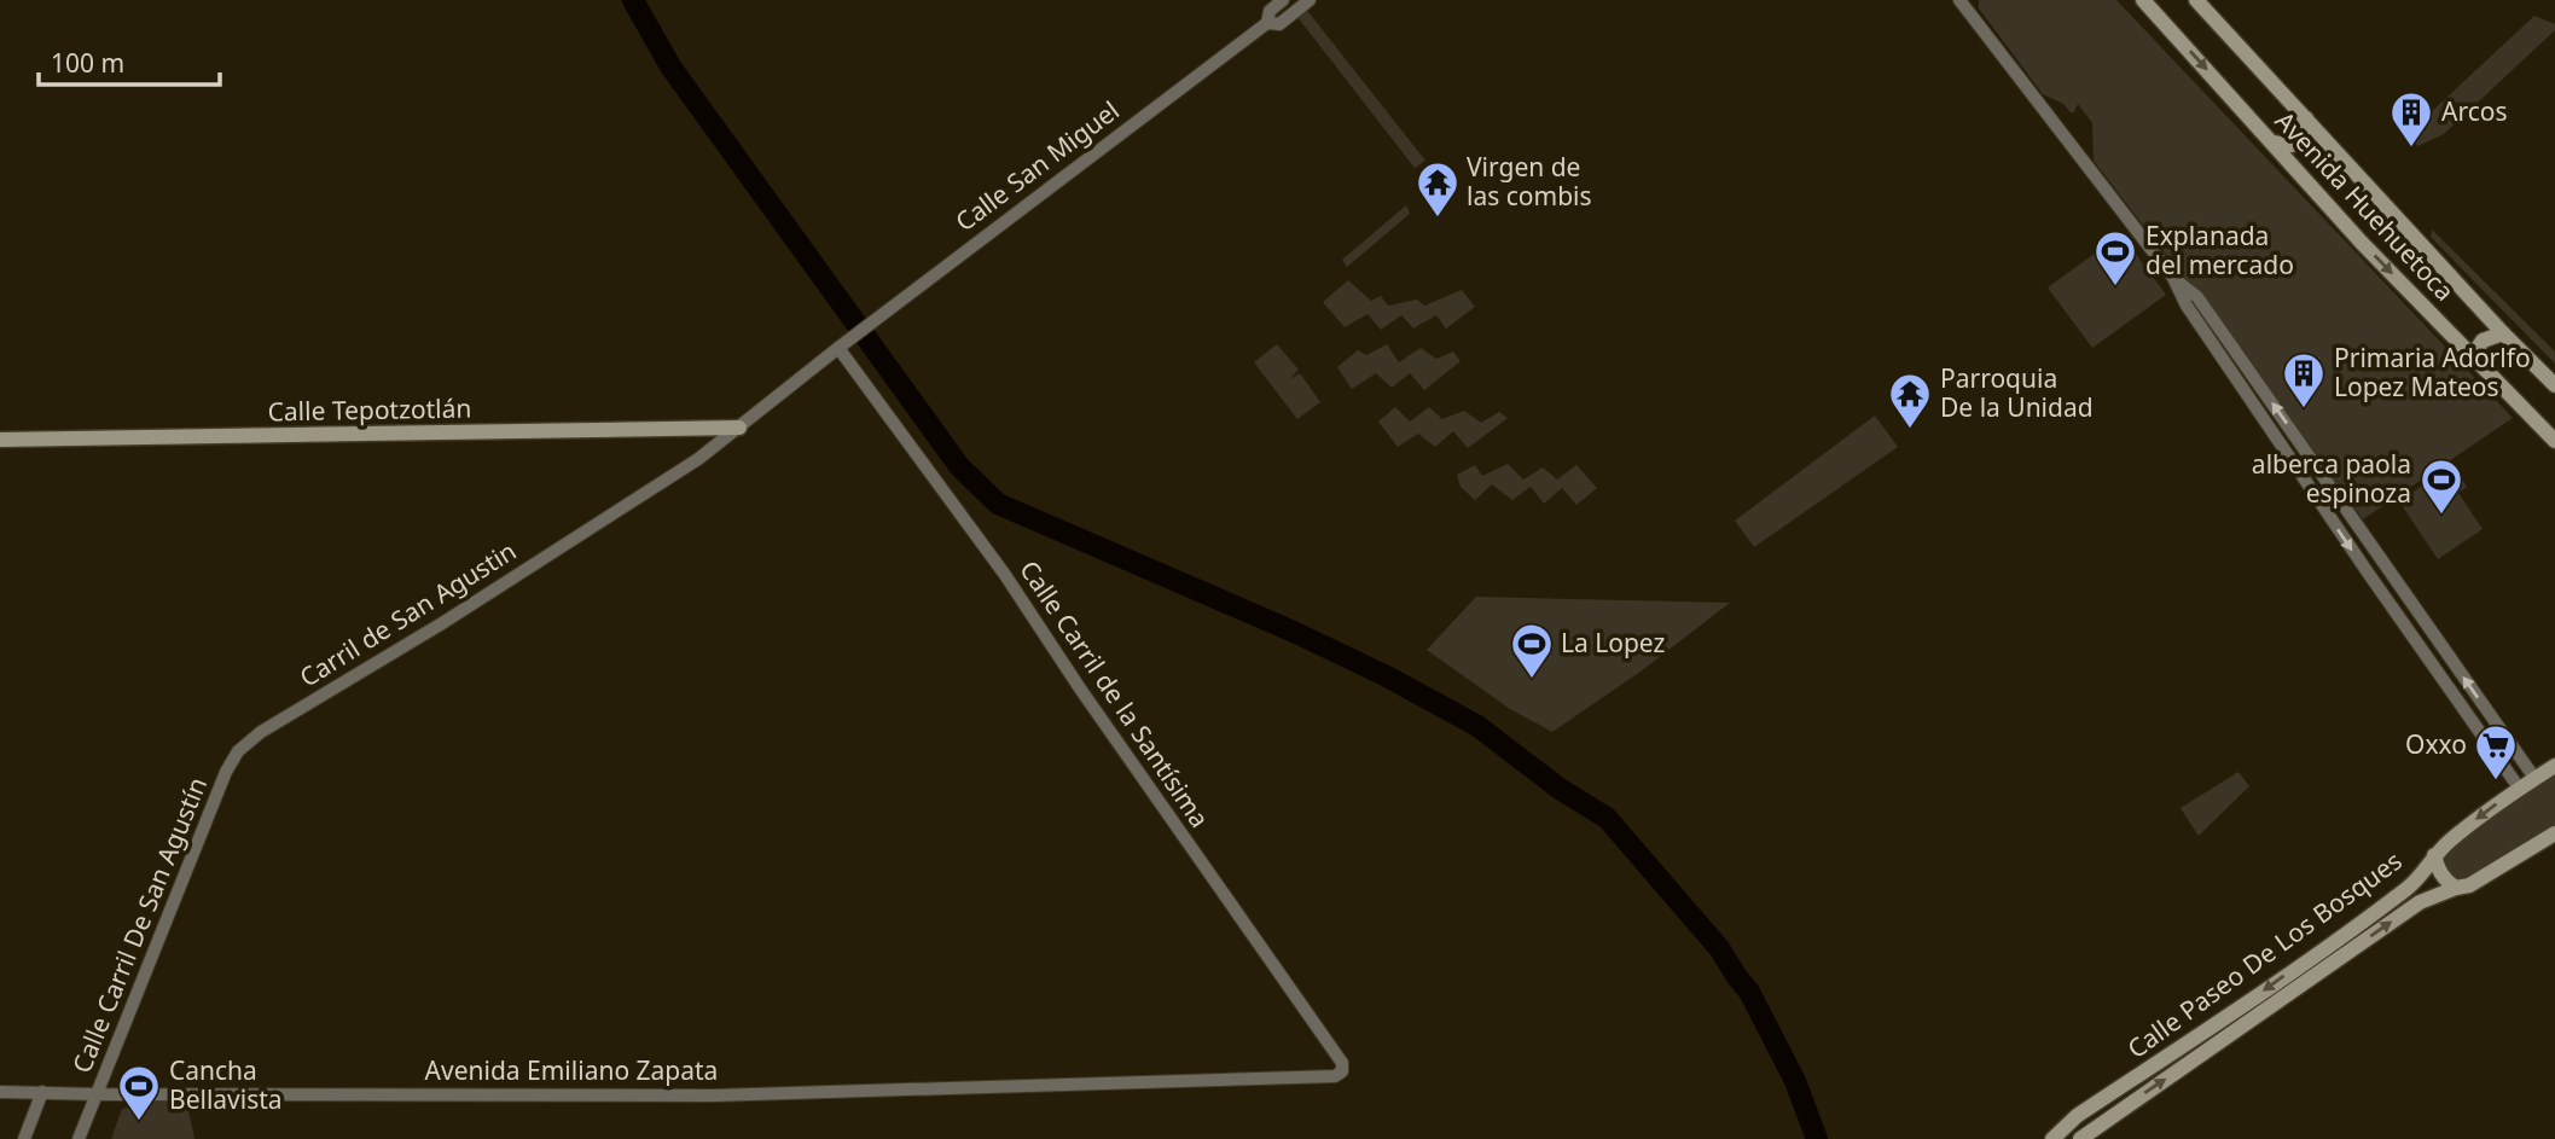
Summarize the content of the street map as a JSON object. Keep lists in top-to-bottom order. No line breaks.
{"streets":{"main road":["Avenida Huehuetoca","Calle Tepotzotlán","Calle Paseo De Los Bosques"],"street":["Calle San Miguel","Carril de San Agustin","Calle Carril de la Santísima","Calle Carril De San Agustín","Avenida Emiliano Zapata"]},"crossings":[["Calle San Miguel","Calle Tepotzotlán"],["Calle San Miguel","Carril de San Agustin"],["Calle San Miguel","Calle Carril de la Santísima"],["Calle Tepotzotlán","Carril de San Agustin"],["Carril de San Agustin","Calle Carril De San Agustín"],["Calle Carril de la Santísima","Avenida Emiliano Zapata"],["Calle Carril De San Agustín","Avenida Emiliano Zapata"]],"places":{"building":["Arcos","Primaria Adorlfo Lopez Mateos"],"temple":["Virgen de las combis","Parroquia De la Unidad"],"sports":["Explanada del mercado","alberca paola espinoza","La Lopez","Cancha Bellavista"],"supermarket":["Oxxo"]},"scale_bar":"100 m"}
